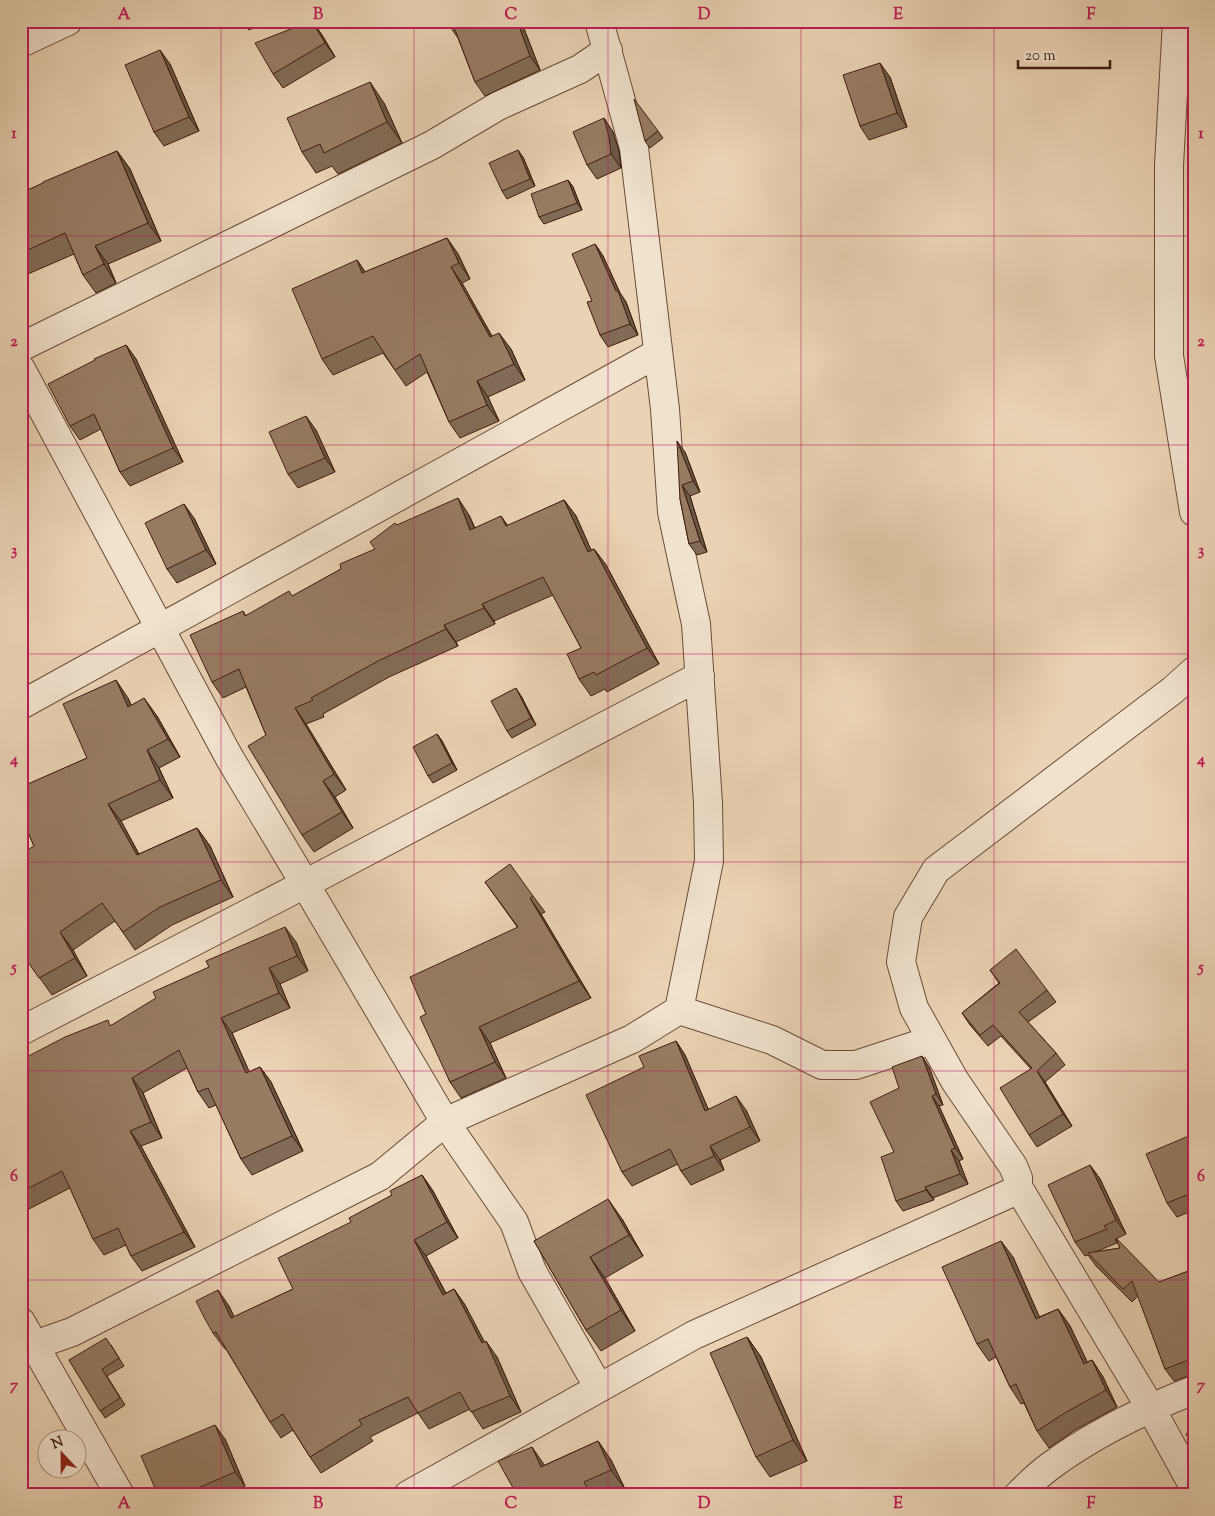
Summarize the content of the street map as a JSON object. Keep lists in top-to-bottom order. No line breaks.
{"scale_bar":"20 m","north":"top","grid":{"columns":["A","B","C","D","E","F"],"rows":["1","2","3","4","5","6","7"]}}
